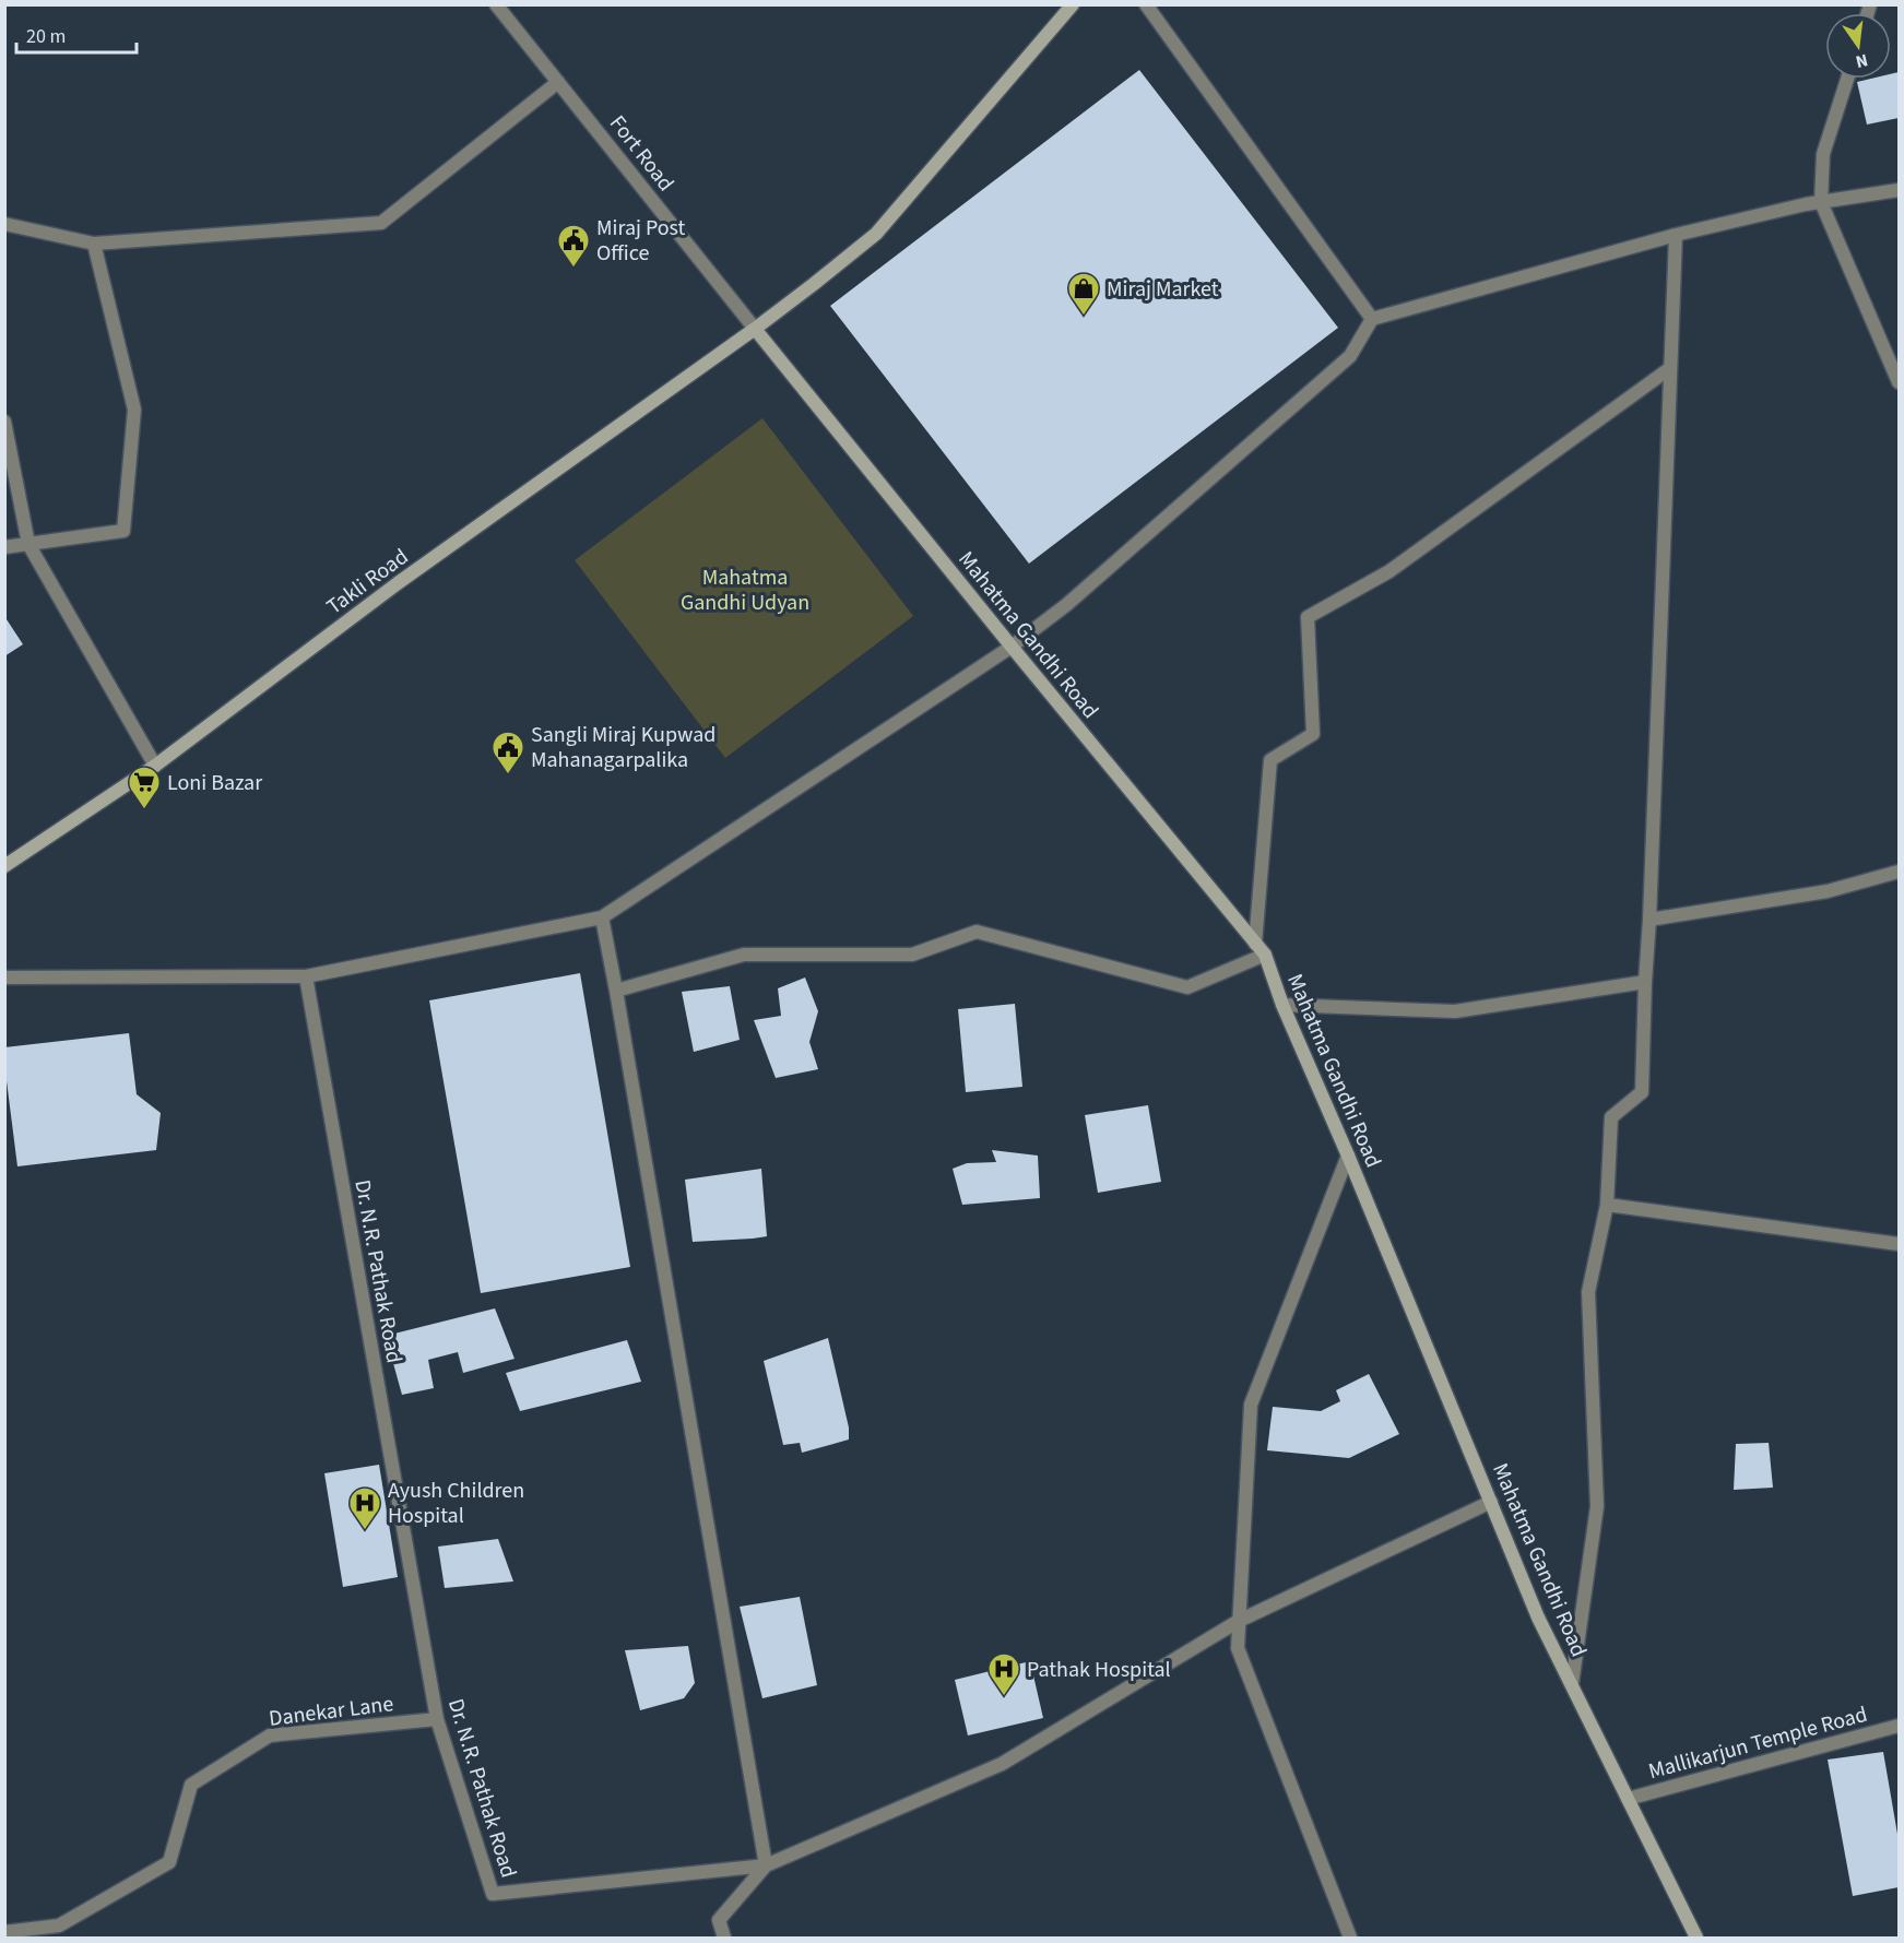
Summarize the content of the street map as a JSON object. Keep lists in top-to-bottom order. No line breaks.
{"streets":{"main road":["Takli Road","Mahatma Gandhi Road"],"street":["Fort Road","Dr. N.R. Pathak Road","Danekar Lane","Mallikarjun Temple Road"]},"crossings":[["Fort Road","Takli Road"],["Fort Road","Mahatma Gandhi Road"],["Takli Road","Mahatma Gandhi Road"],["Mahatma Gandhi Road","Dr. N.R. Pathak Road"],["Mahatma Gandhi Road","Mallikarjun Temple Road"],["Dr. N.R. Pathak Road","Danekar Lane"]],"parks":["Mahatma Gandhi Udyan"],"places":{"public building":["Miraj Post Office","Sangli Miraj Kupwad Mahanagarpalika"],"shop":["Miraj Market"],"supermarket":["Loni Bazar"],"hospital":["Ayush Children Hospital","Pathak Hospital"]},"scale_bar":"20 m","north":"bottom"}
